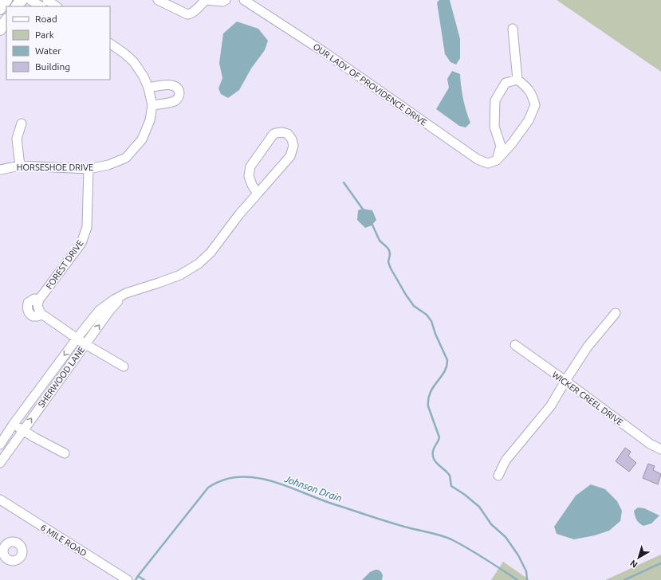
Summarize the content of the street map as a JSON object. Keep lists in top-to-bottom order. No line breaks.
{"streets":{"street":["OUR LADY OF PROVIDENCE DRIVE","HORSESHOE DRIVE","FOREST DRIVE","SHERWOOD LANE","WICKER CREEL DRIVE","6 MILE ROAD"]},"crossings":[["HORSESHOE DRIVE","FOREST DRIVE"],["FOREST DRIVE","SHERWOOD LANE"]],"water":["Johnson Drain"],"legend":["Road","Park","Water","Building"],"north":"bottom left"}
